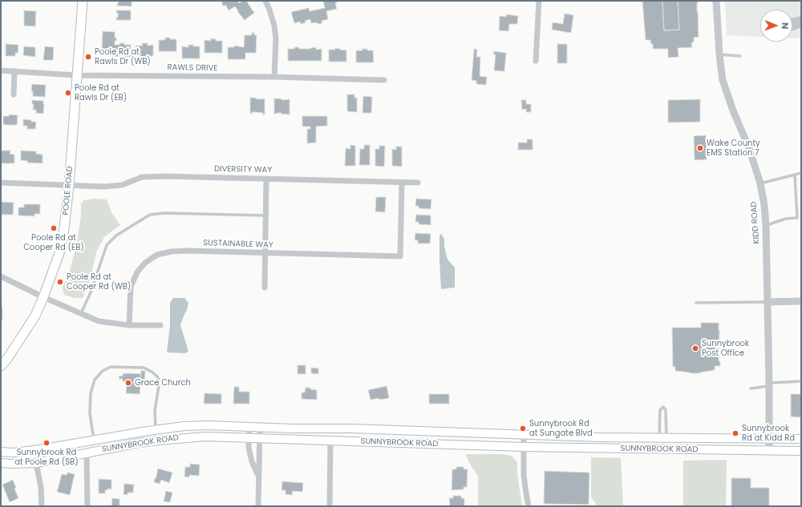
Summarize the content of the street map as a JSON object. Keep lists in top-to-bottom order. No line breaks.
{"streets":{"main road":["POOLE ROAD","SUNNYBROOK ROAD"],"street":["RAWLS DRIVE","DIVERSITY WAY","KIDD ROAD","SUSTAINABLE WAY"]},"crossings":[["RAWLS DRIVE","POOLE ROAD"],["DIVERSITY WAY","POOLE ROAD"],["DIVERSITY WAY","SUSTAINABLE WAY"],["KIDD ROAD","SUNNYBROOK ROAD"]],"places":["Poole Rd at Rawls Dr (WB)","Poole Rd at Rawls Dr (EB)","Wake County EMS Station 7","Poole Rd at Cooper Rd (EB)","Poole Rd at Cooper Rd (WB)","Sunnybrook Post Office","Grace Church","Sunnybrook Rd at Sungate Blvd","Sunnybrook Rd at Kidd Rd","Sunnybrook Rd at Poole Rd (SB)"],"north":"right"}
